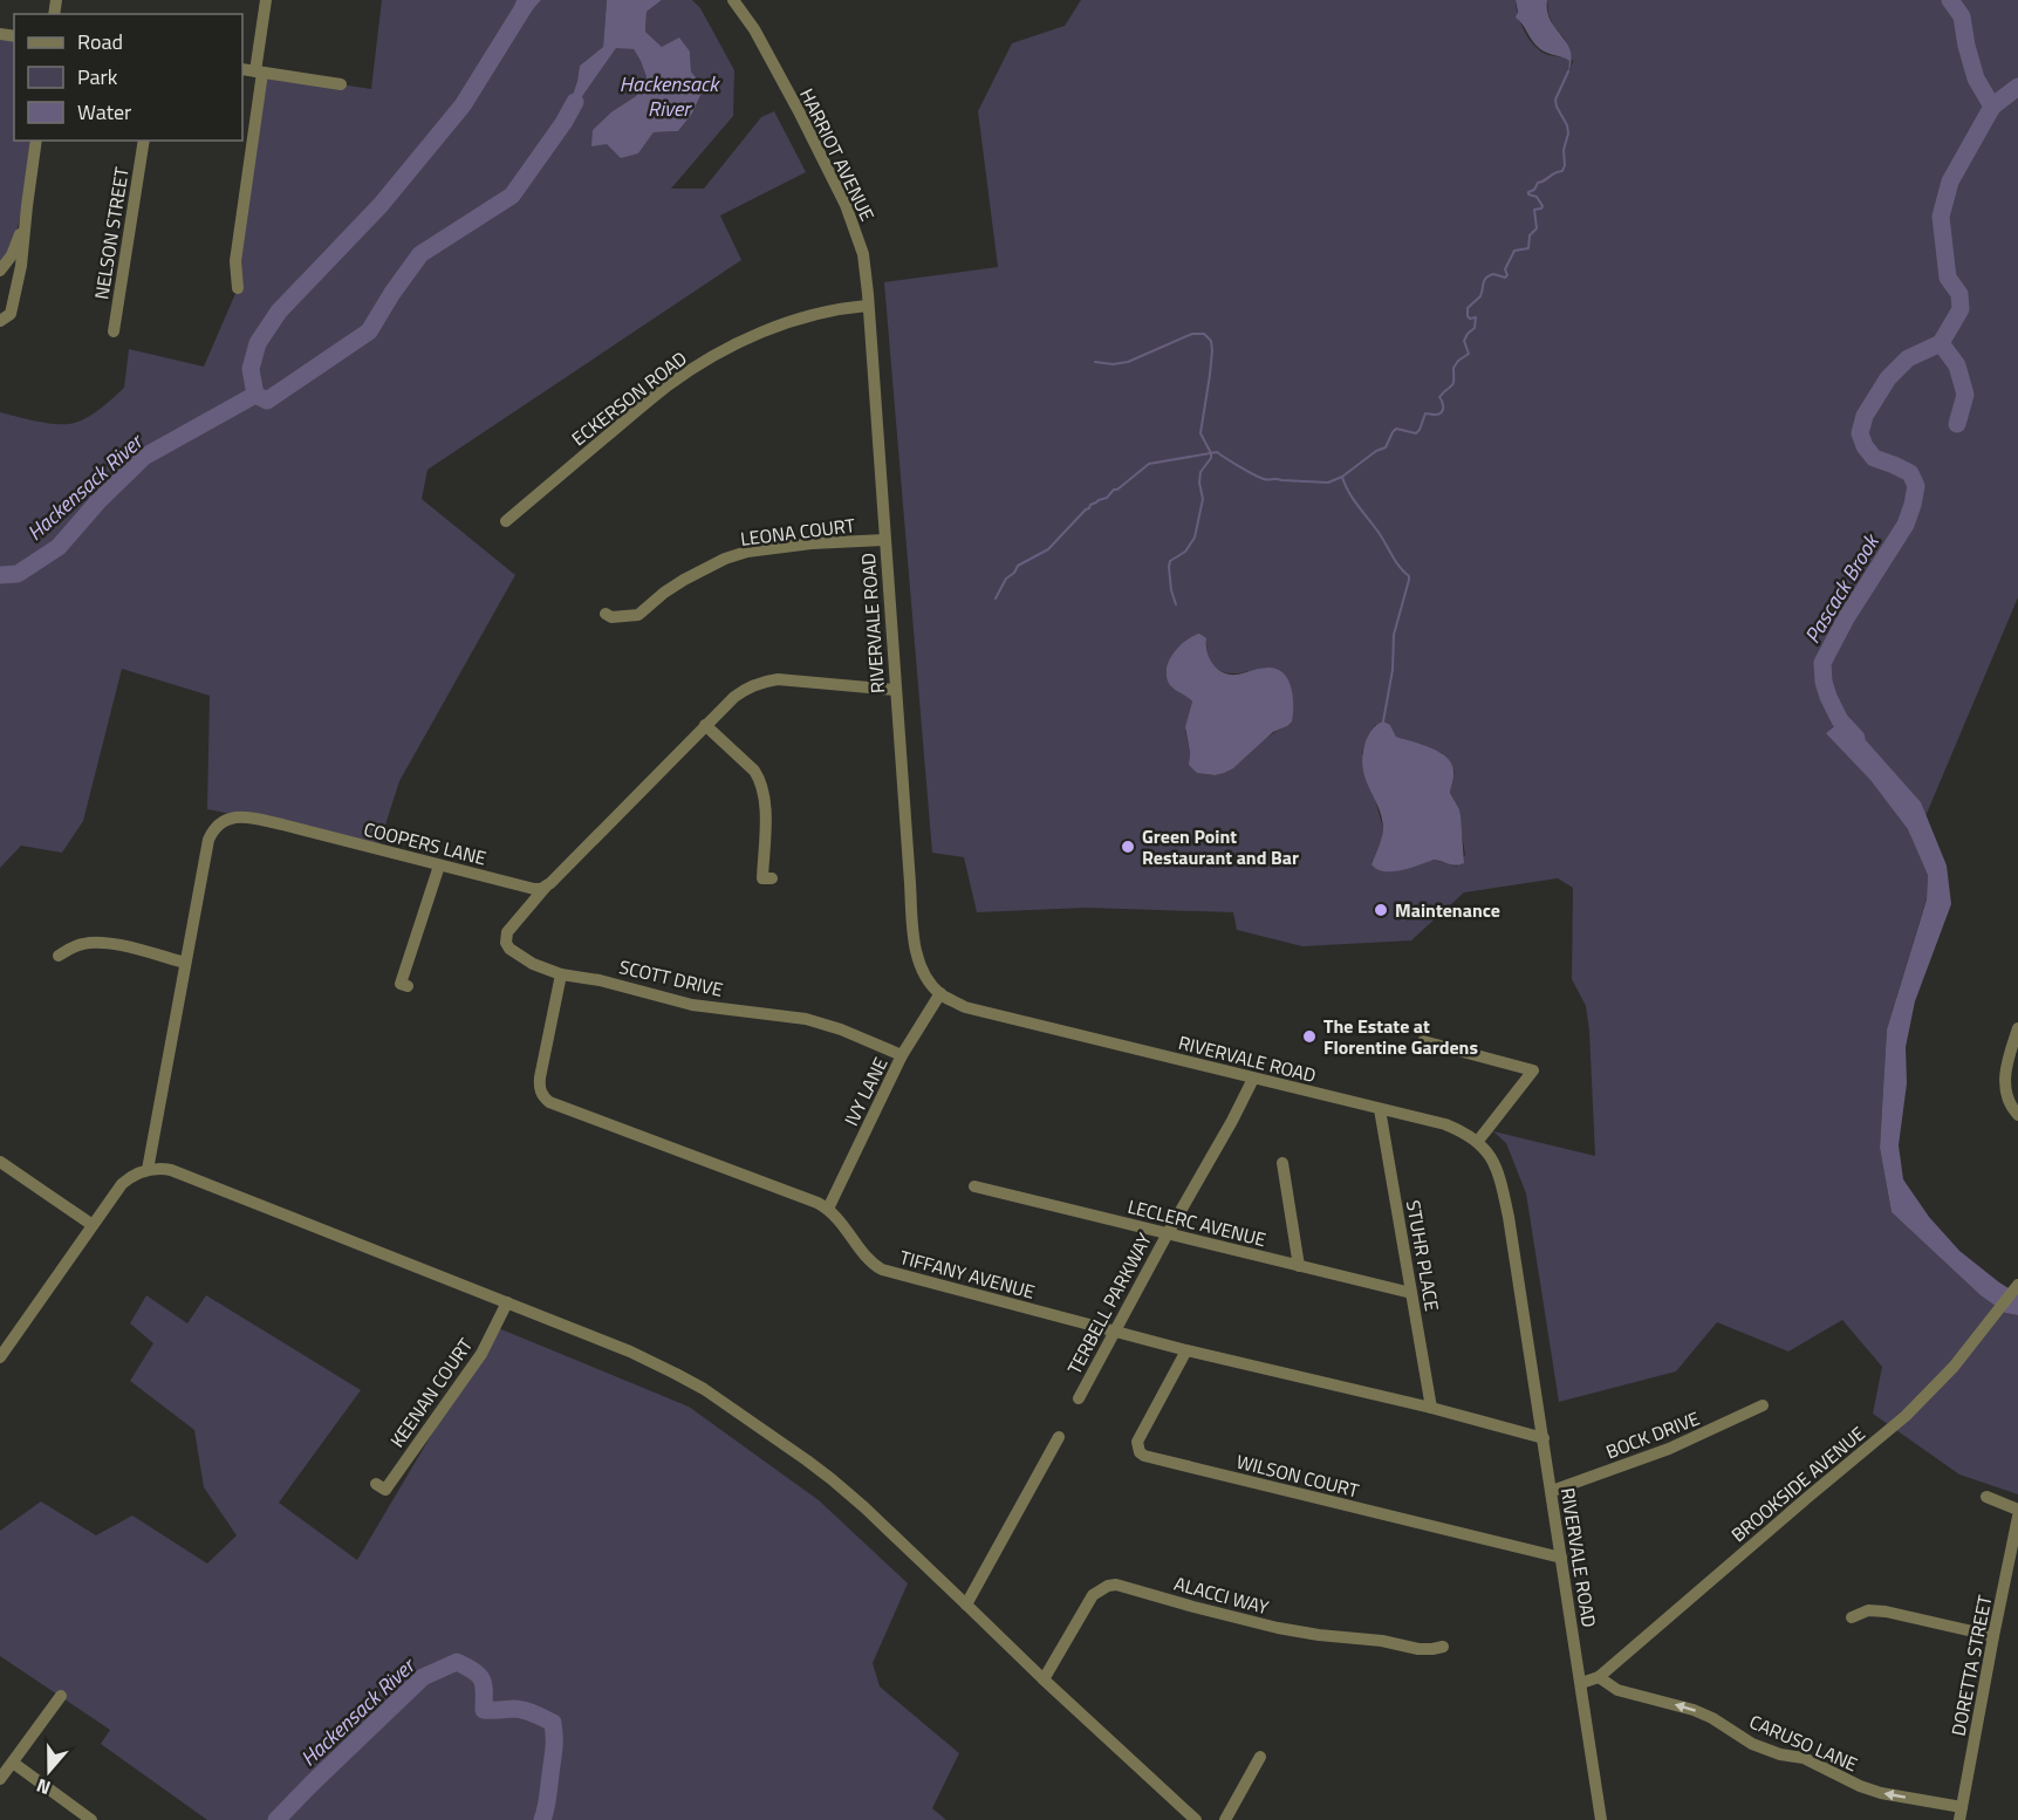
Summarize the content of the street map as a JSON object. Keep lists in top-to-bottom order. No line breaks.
{"streets":{"street":["HARRIOT AVENUE","NELSON STREET","ECKERSON ROAD","LEONA COURT","RIVERVALE ROAD","COOPERS LANE","SCOTT DRIVE","IVY LANE","LECLERC AVENUE","STUHR PLACE","TIFFANY AVENUE","TERBELL PARKWAY","KEENAN COURT","BOCK DRIVE","WILSON COURT","BROOKSIDE AVENUE","ALACCI WAY","DORETTA STREET","CARUSO LANE"]},"crossings":[["HARRIOT AVENUE","ECKERSON ROAD"],["HARRIOT AVENUE","RIVERVALE ROAD"],["LEONA COURT","RIVERVALE ROAD"],["RIVERVALE ROAD","IVY LANE"],["RIVERVALE ROAD","STUHR PLACE"],["RIVERVALE ROAD","TIFFANY AVENUE"],["RIVERVALE ROAD","TERBELL PARKWAY"],["RIVERVALE ROAD","BOCK DRIVE"],["RIVERVALE ROAD","WILSON COURT"],["RIVERVALE ROAD","BROOKSIDE AVENUE"],["COOPERS LANE","SCOTT DRIVE"],["SCOTT DRIVE","IVY LANE"],["SCOTT DRIVE","TIFFANY AVENUE"],["IVY LANE","TIFFANY AVENUE"],["LECLERC AVENUE","STUHR PLACE"],["LECLERC AVENUE","TERBELL PARKWAY"],["STUHR PLACE","TIFFANY AVENUE"],["TIFFANY AVENUE","TERBELL PARKWAY"],["TIFFANY AVENUE","WILSON COURT"],["BROOKSIDE AVENUE","CARUSO LANE"],["DORETTA STREET","CARUSO LANE"]],"one_way":["CARUSO LANE"],"water":["Hackensack River","Pascack Brook"],"places":["Green Point Restaurant and Bar","Maintenance","The Estate at Florentine Gardens"],"legend":["Road","Park","Water"],"north":"bottom"}
